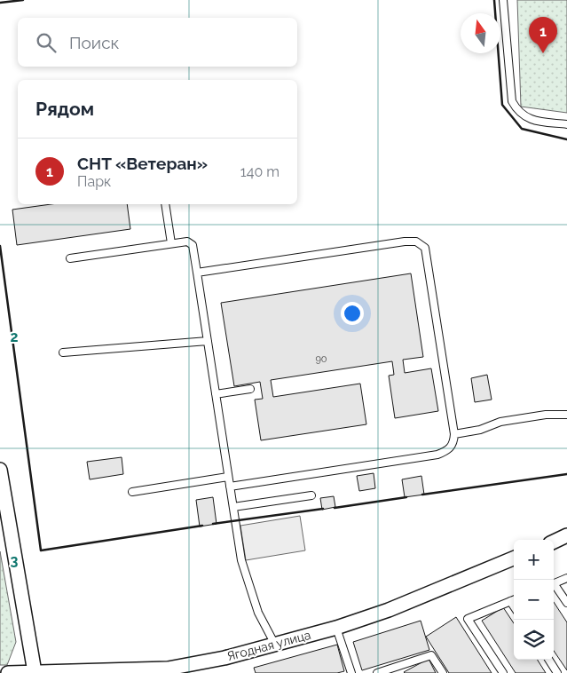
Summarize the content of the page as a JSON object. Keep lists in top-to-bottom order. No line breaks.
{"streets":{"street":["Ягодная улица"]},"house_numbers":["90"],"north":"top","page":{"pins":"1","search":"Поиск","heading":"Рядом","list":[{"mark":"1","name":"СНТ «Ветеран»","note":"Парк","value":"140 m"}],"map_buttons":["+","−"]},"grid":{"rows":["2","3"]}}
